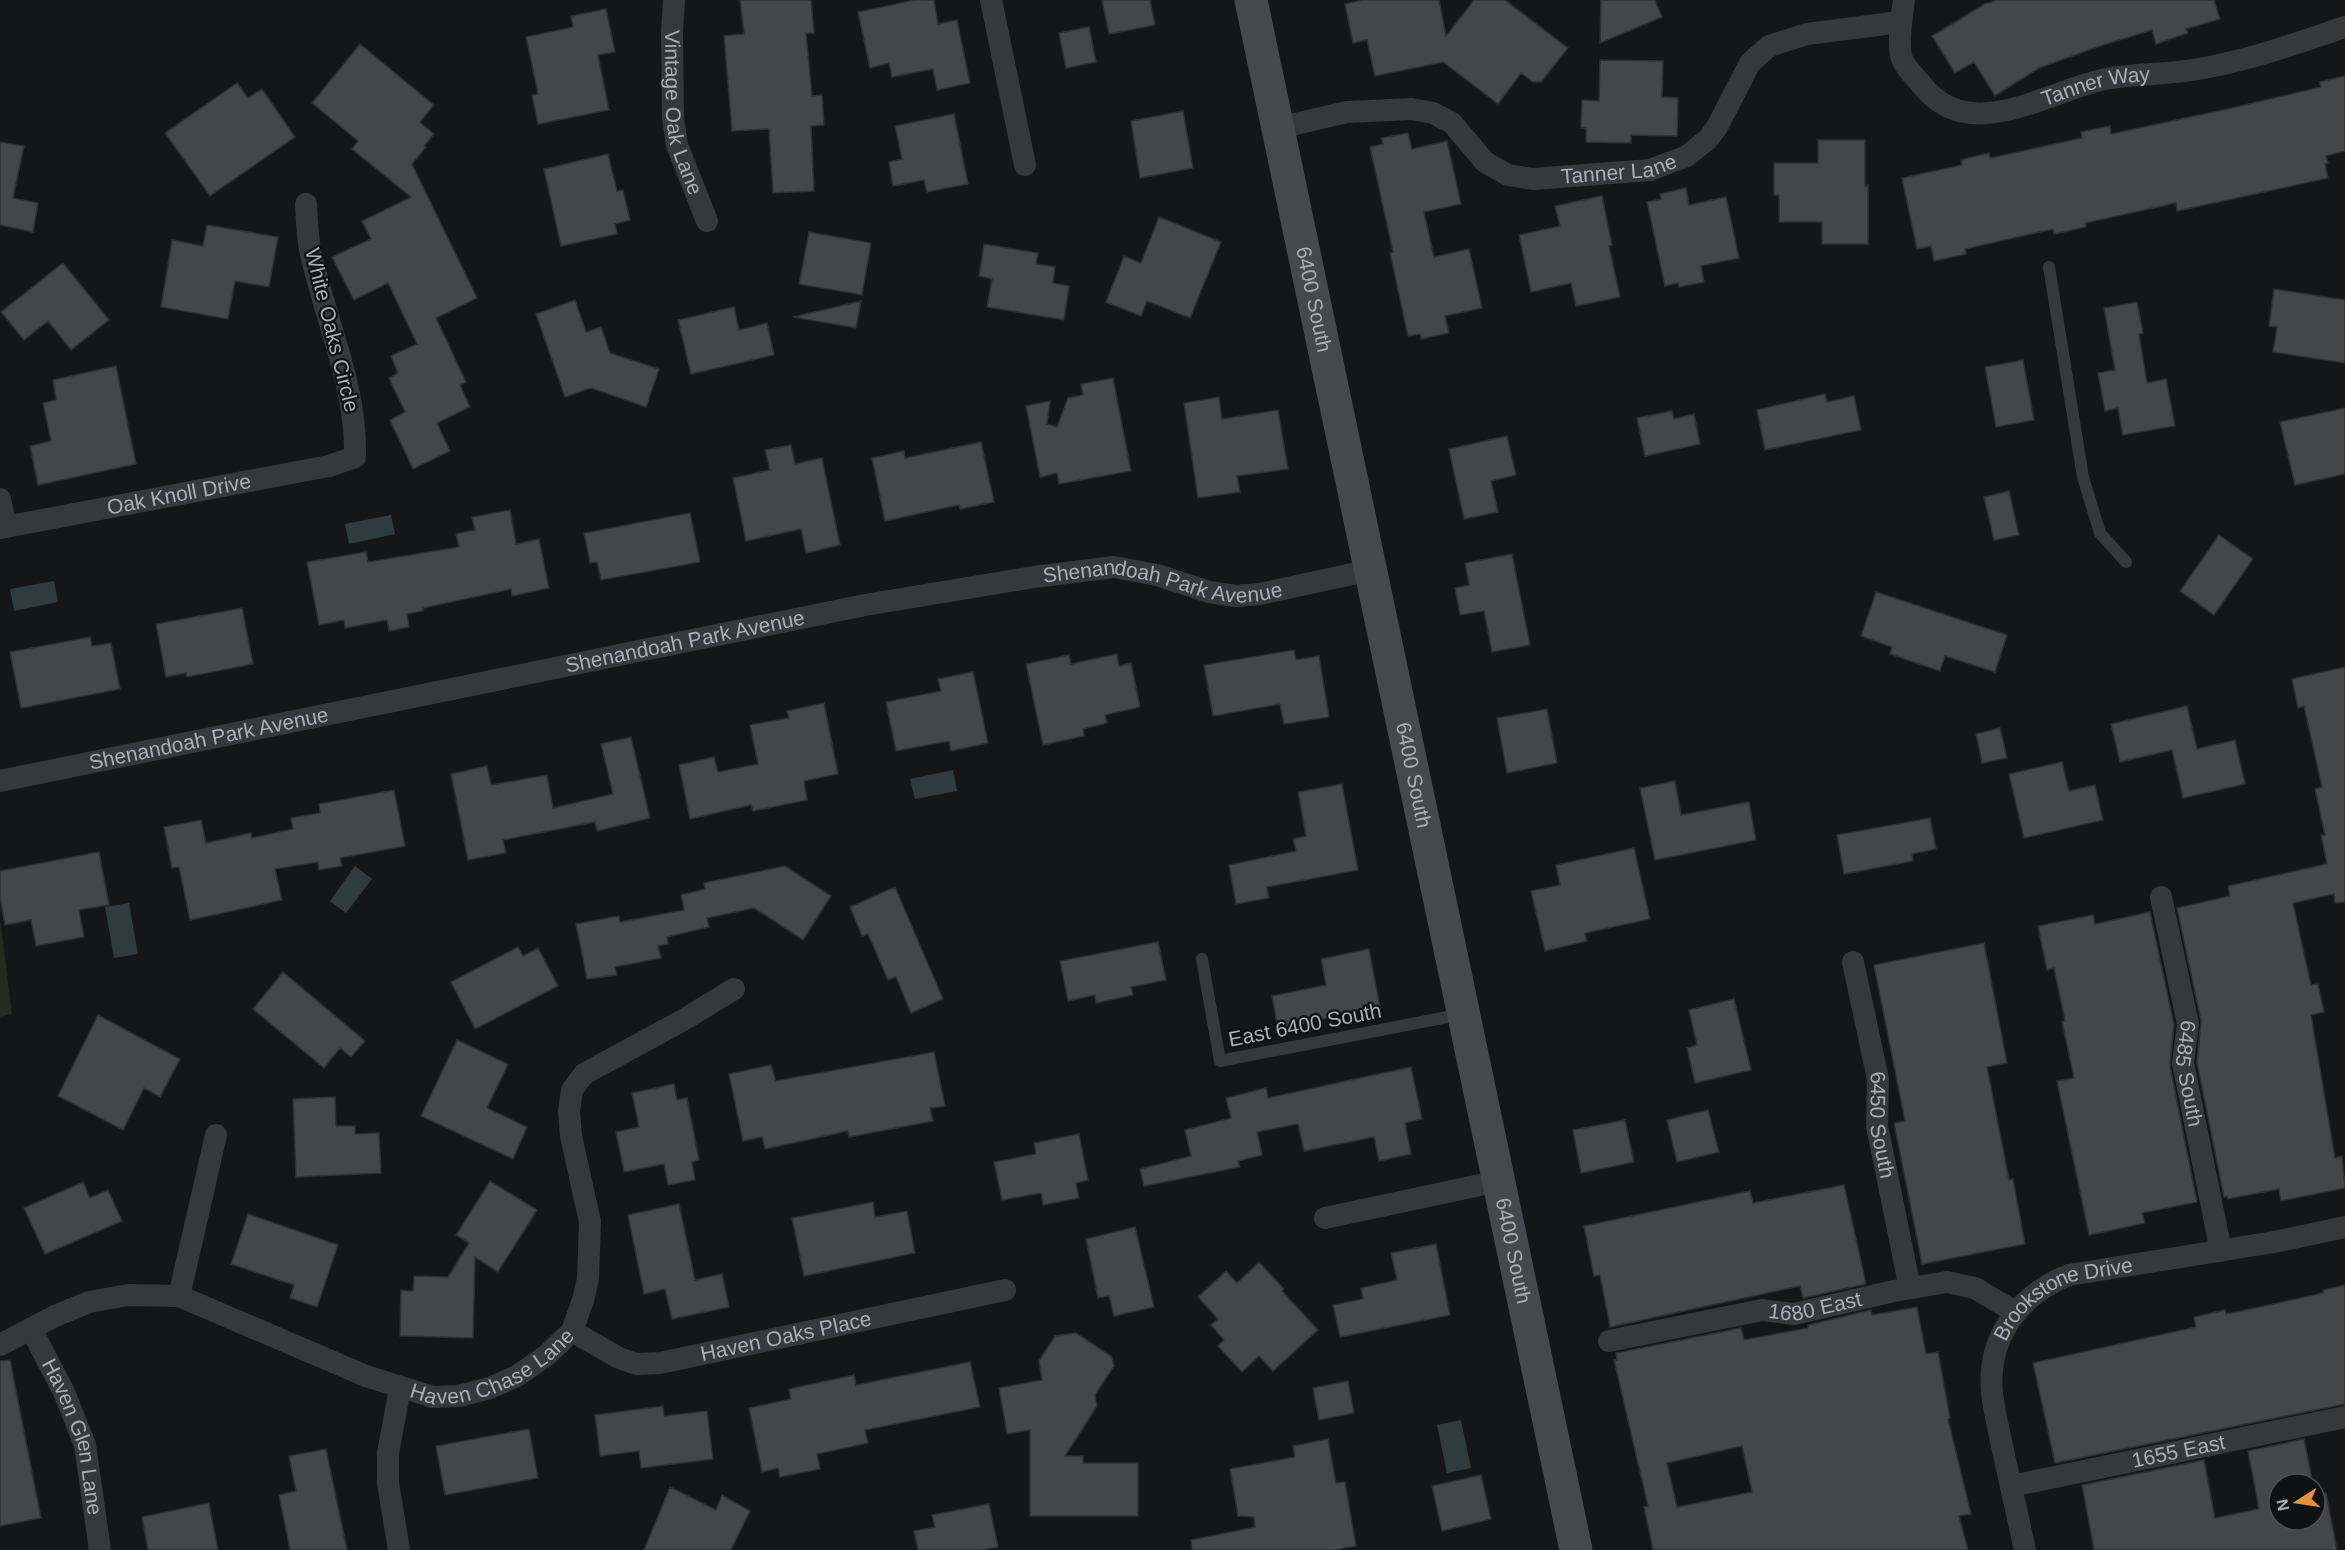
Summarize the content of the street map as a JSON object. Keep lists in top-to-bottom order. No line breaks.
{"streets":{"street":["Tanner Way","Vintage Oak Lane","Tanner Lane","6400 South","White Oaks Circle","Oak Knoll Drive","Shenandoah Park Avenue","6485 South","6450 South","1680 East","Brookstone Drive","Haven Oaks Place","Haven Chase Lane","Haven Glen Lane","1655 East"],"lane":["East 6400 South"]},"crossings":[["Tanner Way","Tanner Lane"],["Tanner Lane","6400 South"],["6400 South","Shenandoah Park Avenue"],["6400 South","East 6400 South"],["White Oaks Circle","Oak Knoll Drive"],["6485 South","Brookstone Drive"],["6450 South","1680 East"],["1680 East","Brookstone Drive"],["Brookstone Drive","1655 East"],["Haven Oaks Place","Haven Chase Lane"],["Haven Chase Lane","Haven Glen Lane"]],"north":"left"}
